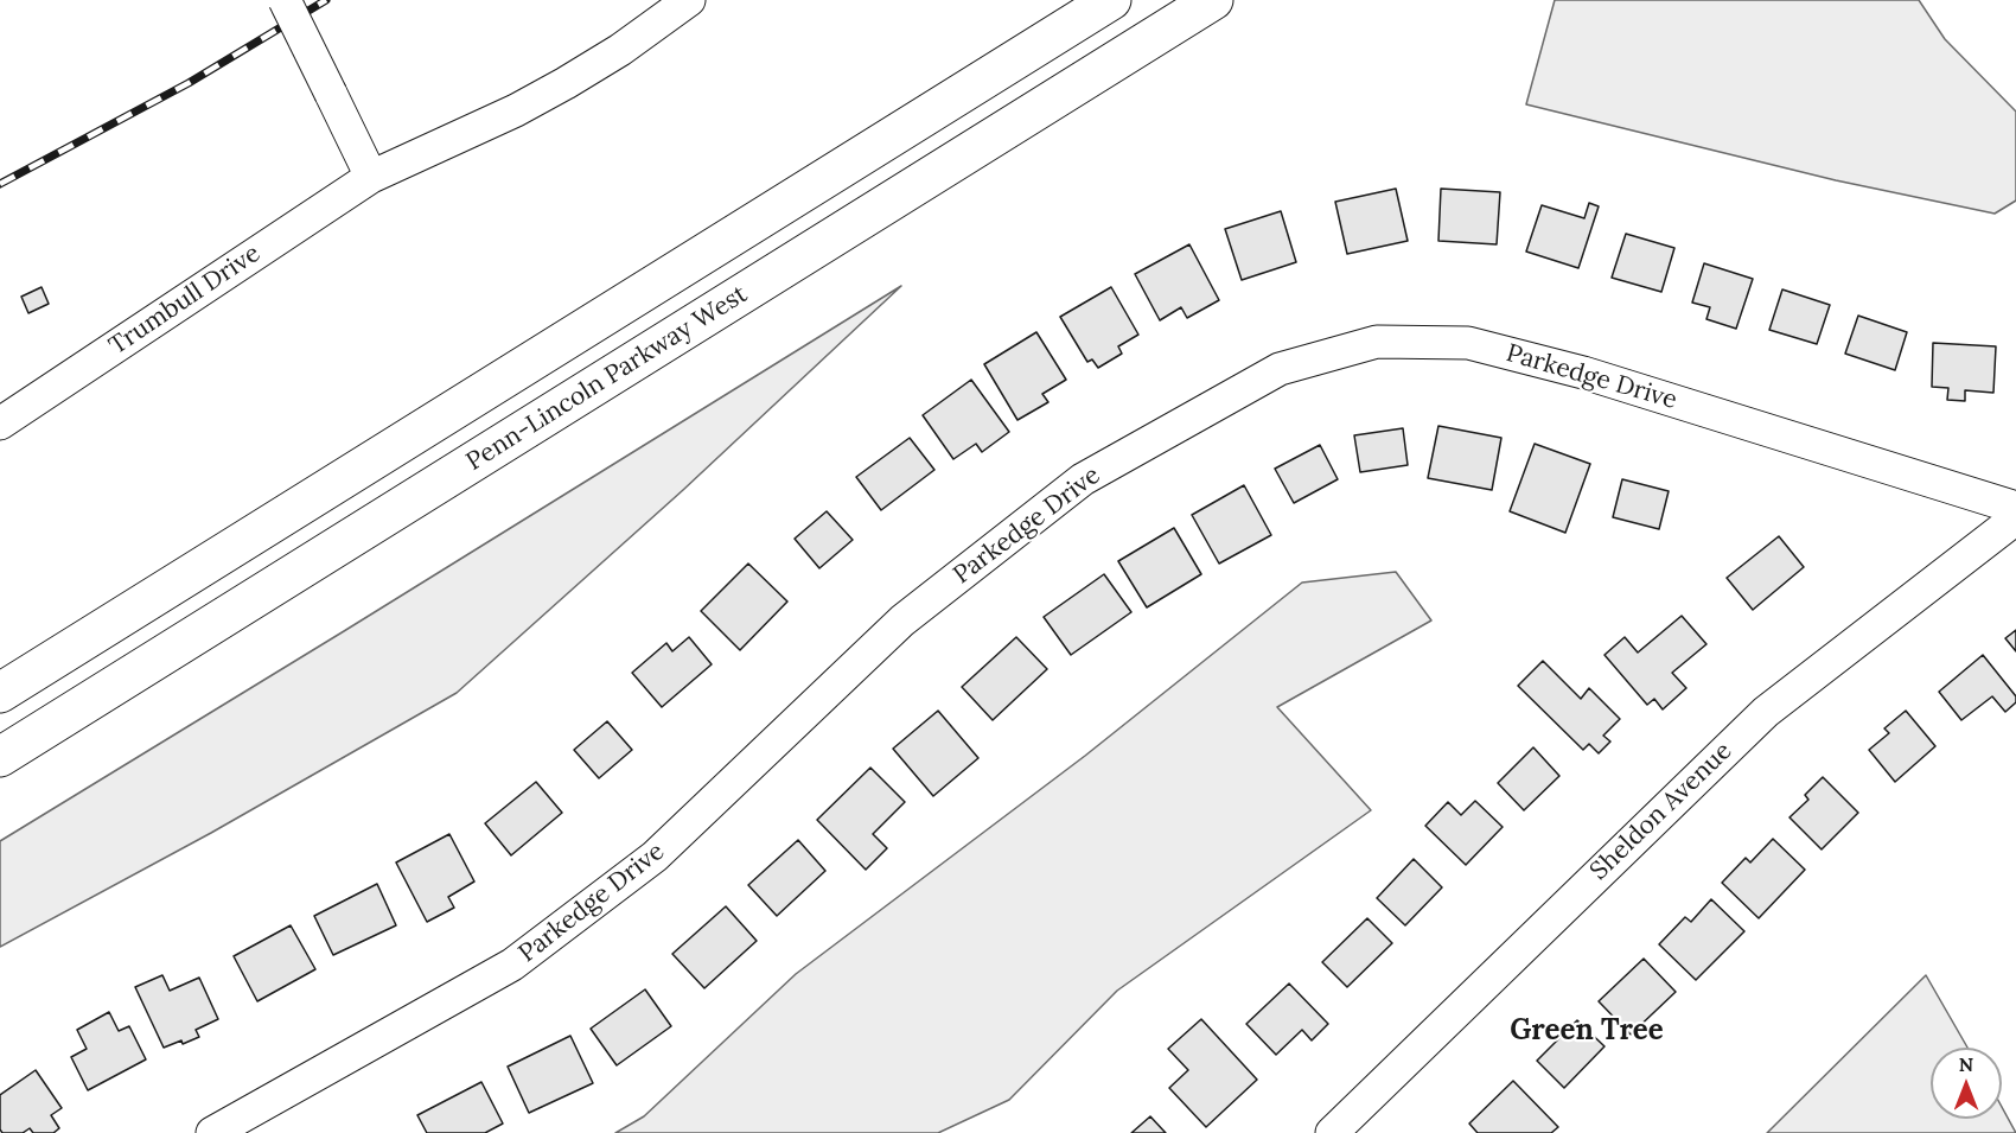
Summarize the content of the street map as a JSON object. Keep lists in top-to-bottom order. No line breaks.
{"streets":{"highway":["Penn-Lincoln Parkway West"],"street":["Trumbull Drive","Parkedge Drive","Sheldon Avenue"]},"districts":["Green Tree"],"north":"top"}
